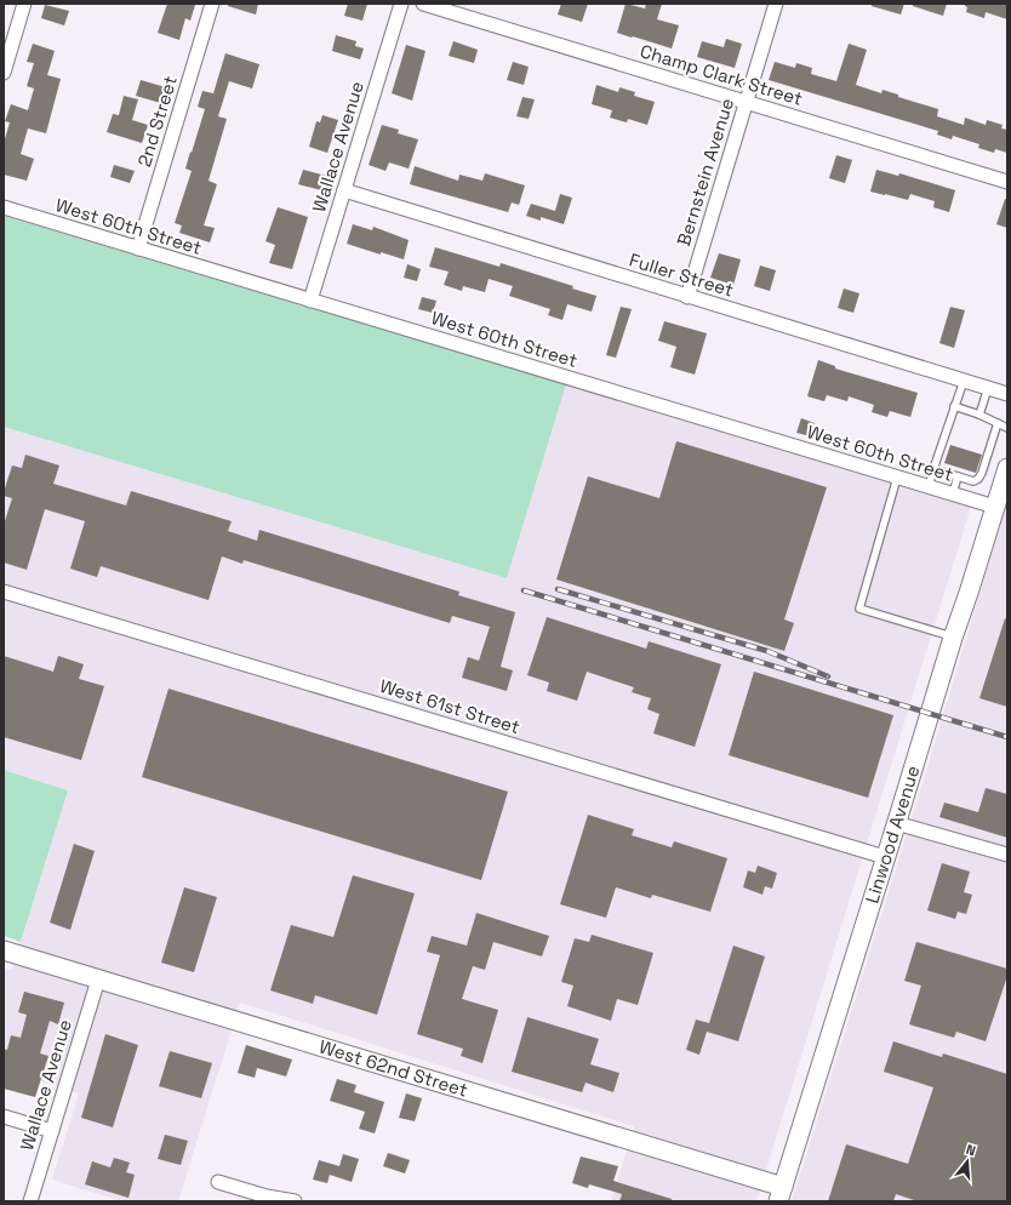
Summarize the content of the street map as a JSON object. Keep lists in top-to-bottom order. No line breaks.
{"streets":{"street":["Champ Clark Street","2nd Street","Wallace Avenue","Bernstein Avenue","West 60th Street","Fuller Street","West 61st Street","Linwood Avenue","West 62nd Street"]},"crossings":[["Champ Clark Street","Bernstein Avenue"],["2nd Street","West 60th Street"],["Wallace Avenue","West 60th Street"],["Wallace Avenue","Fuller Street"],["Wallace Avenue","West 62nd Street"],["Bernstein Avenue","Fuller Street"],["West 60th Street","Linwood Avenue"],["West 61st Street","Linwood Avenue"],["Linwood Avenue","West 62nd Street"]],"north":"top"}
